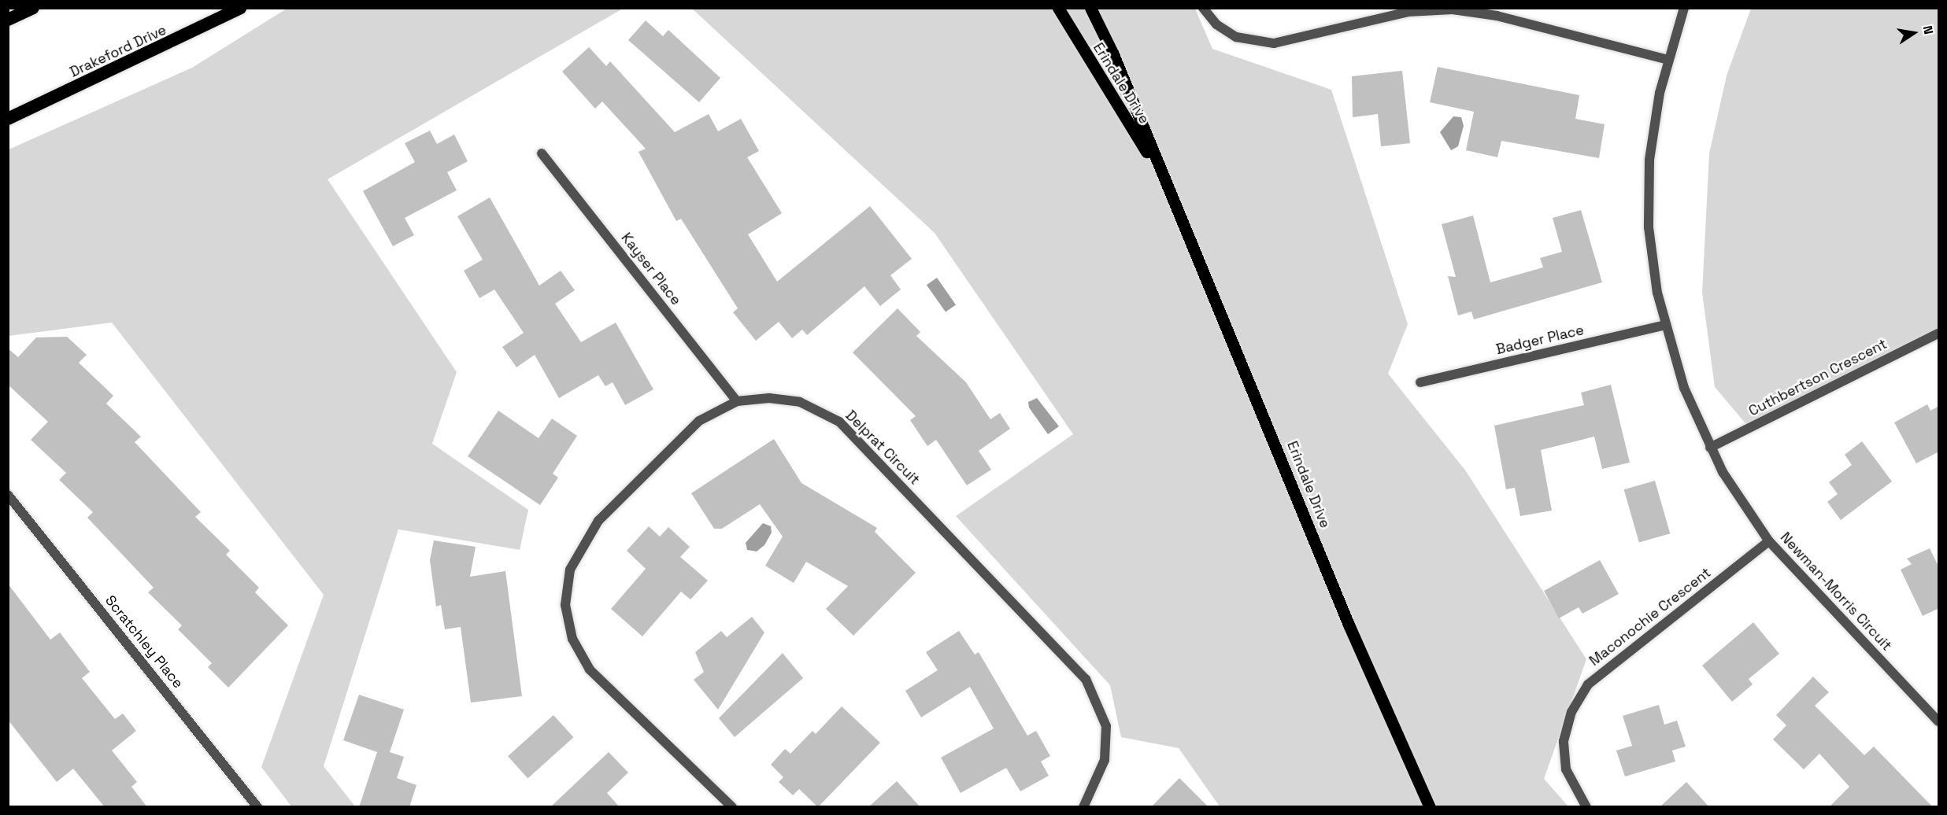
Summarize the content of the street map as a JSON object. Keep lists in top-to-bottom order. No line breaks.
{"streets":{"highway":["Drakeford Drive"],"main road":["Erindale Drive"],"street":["Kayser Place","Badger Place","Cuthbertson Crescent","Delprat Circuit","Newman-Morris Circuit","Maconochie Crescent","Scratchley Place"]},"crossings":[["Kayser Place","Delprat Circuit"],["Badger Place","Newman-Morris Circuit"],["Cuthbertson Crescent","Newman-Morris Circuit"],["Newman-Morris Circuit","Maconochie Crescent"]],"north":"right"}
